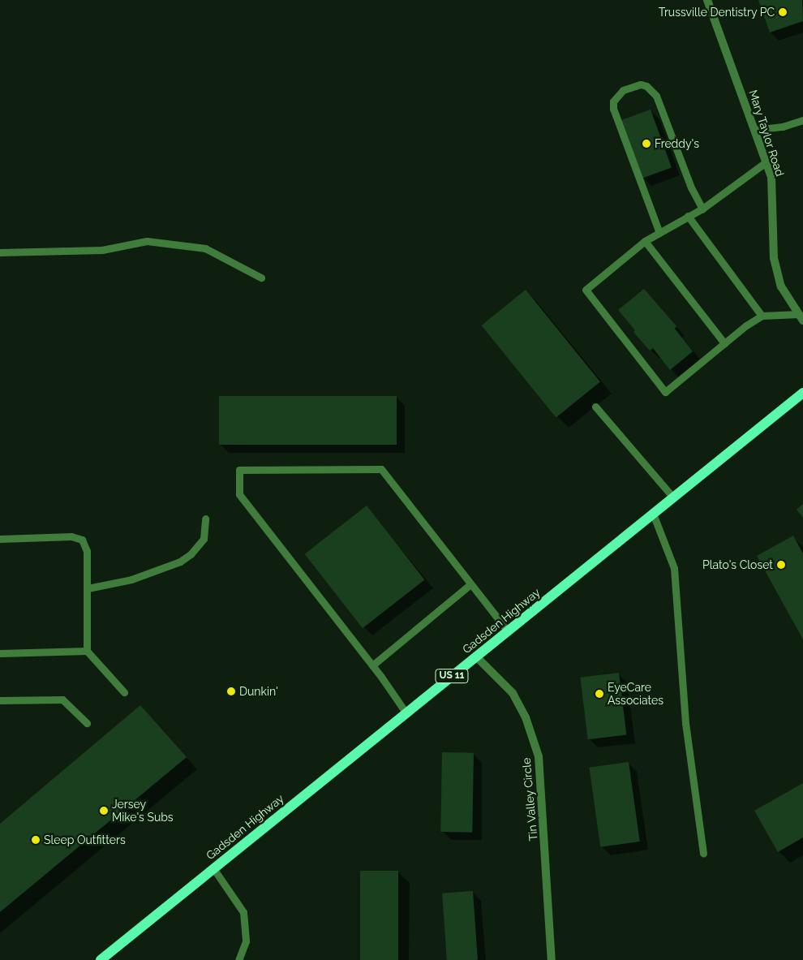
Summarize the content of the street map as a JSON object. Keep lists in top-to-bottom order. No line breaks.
{"streets":{"main road":["Gadsden Highway","US 11"],"street":["Mary Taylor Road","Tin Valley Circle"]},"crossings":[["Gadsden Highway","Tin Valley Circle"]],"places":["Trussville Dentistry PC","Freddy's","Plato's Closet","Dunkin'","EyeCare Associates","Jersey Mike's Subs","Sleep Outfitters"]}
